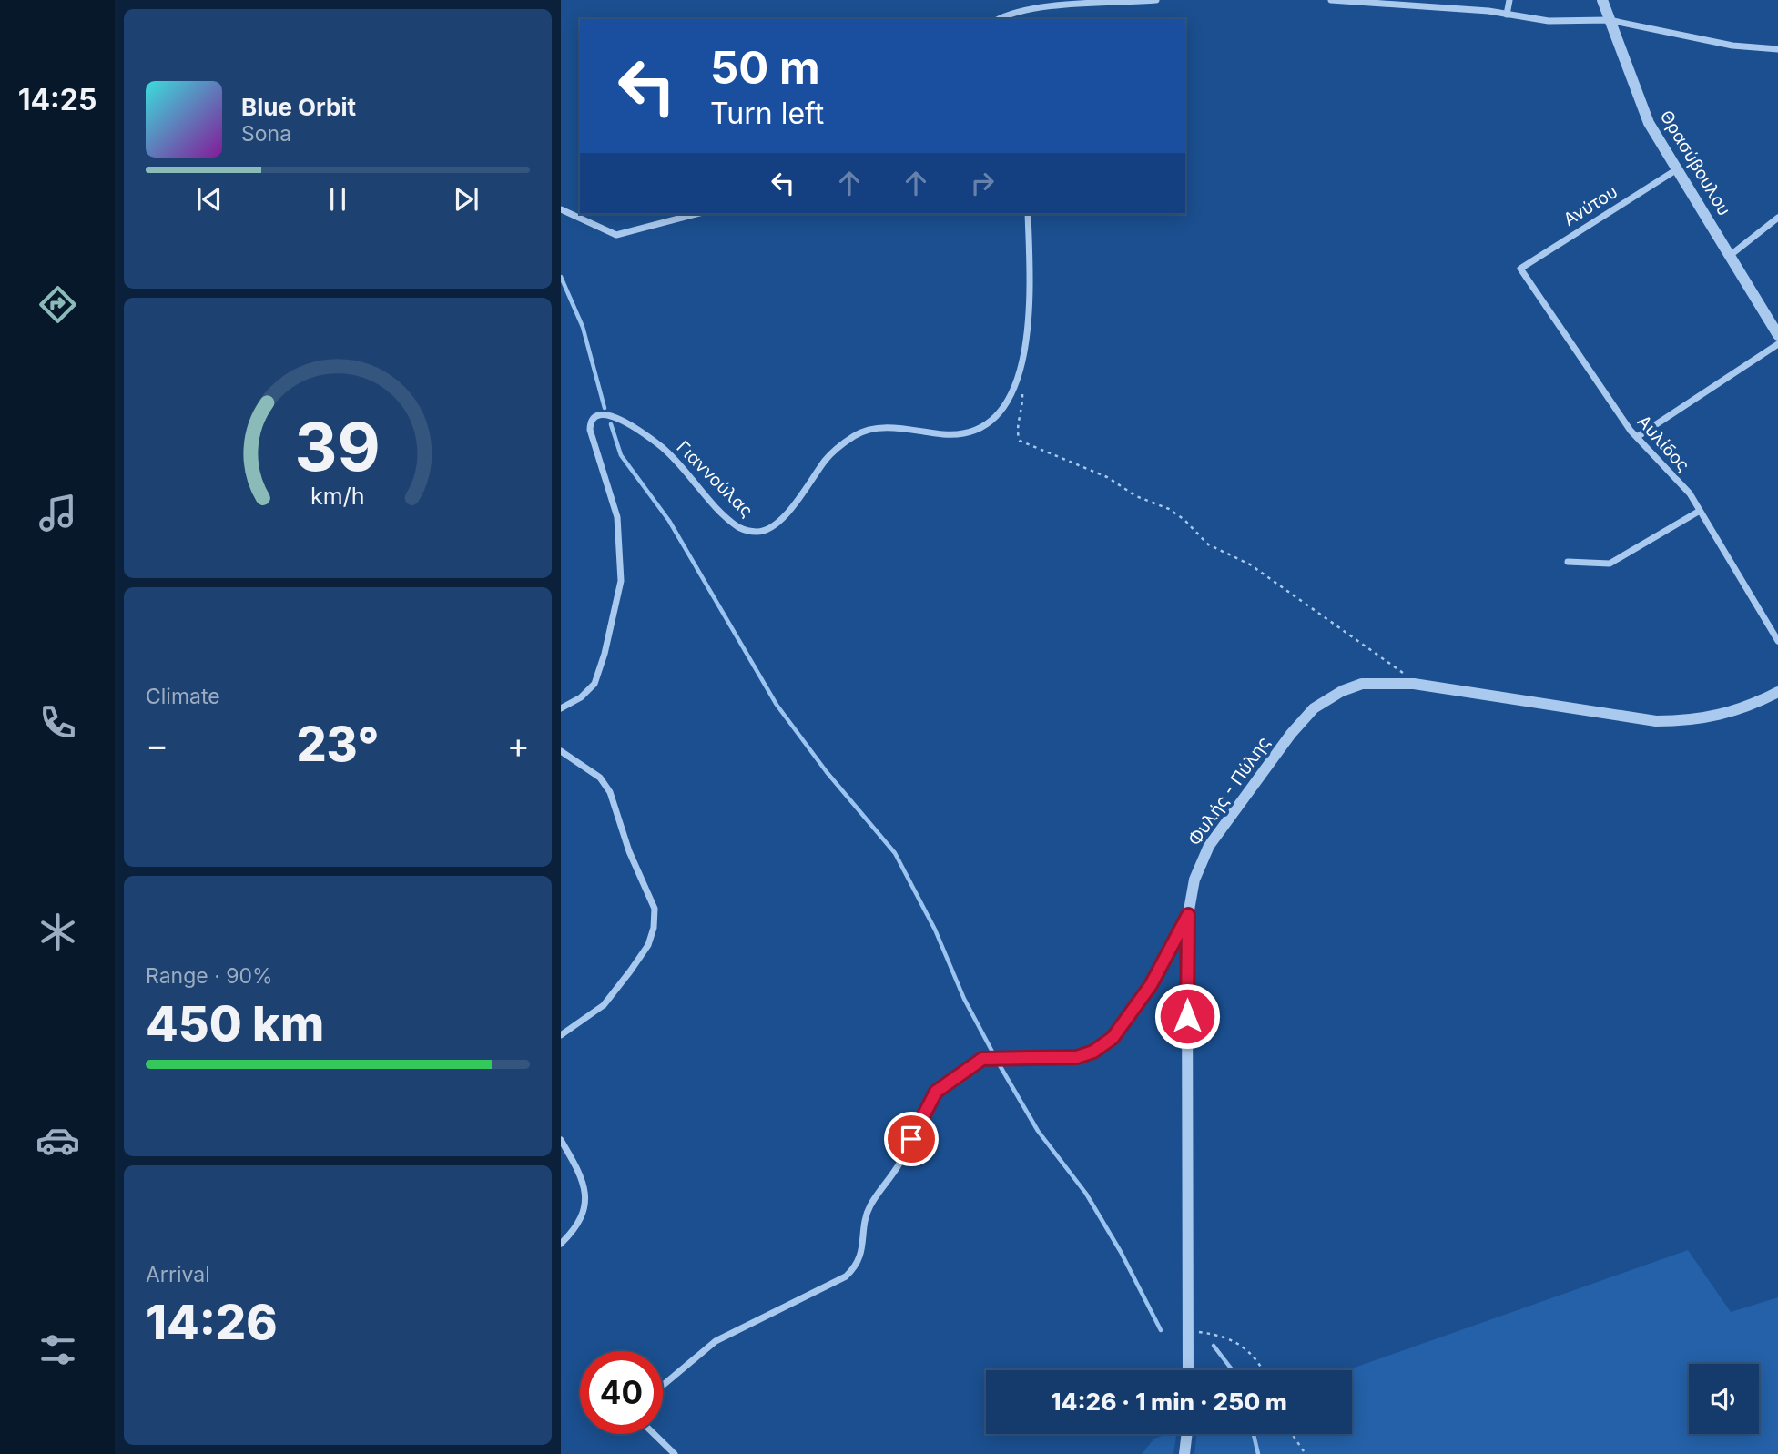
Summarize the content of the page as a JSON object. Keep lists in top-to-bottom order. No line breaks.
{"streets":{"street":["Θρασύβουλου","Ανύτου","Αυλίδος","Γιαννούλας","Φυλής - Πύλης"]},"crossings":[["Θρασύβουλου","Ανύτου"],["Ανύτου","Αυλίδος"]],"page":{"tabs":"14:25","turn":["50 m","Turn left"],"song":["Blue Orbit","Sona"],"tile":["Climate",["Range · 90%","450 km"],["Arrival","14:26"]],"heat":["−","23°","+"],"limit":"40","trip":"14:26 · 1 min · 250 m","gauge":["39","km/h"]}}
